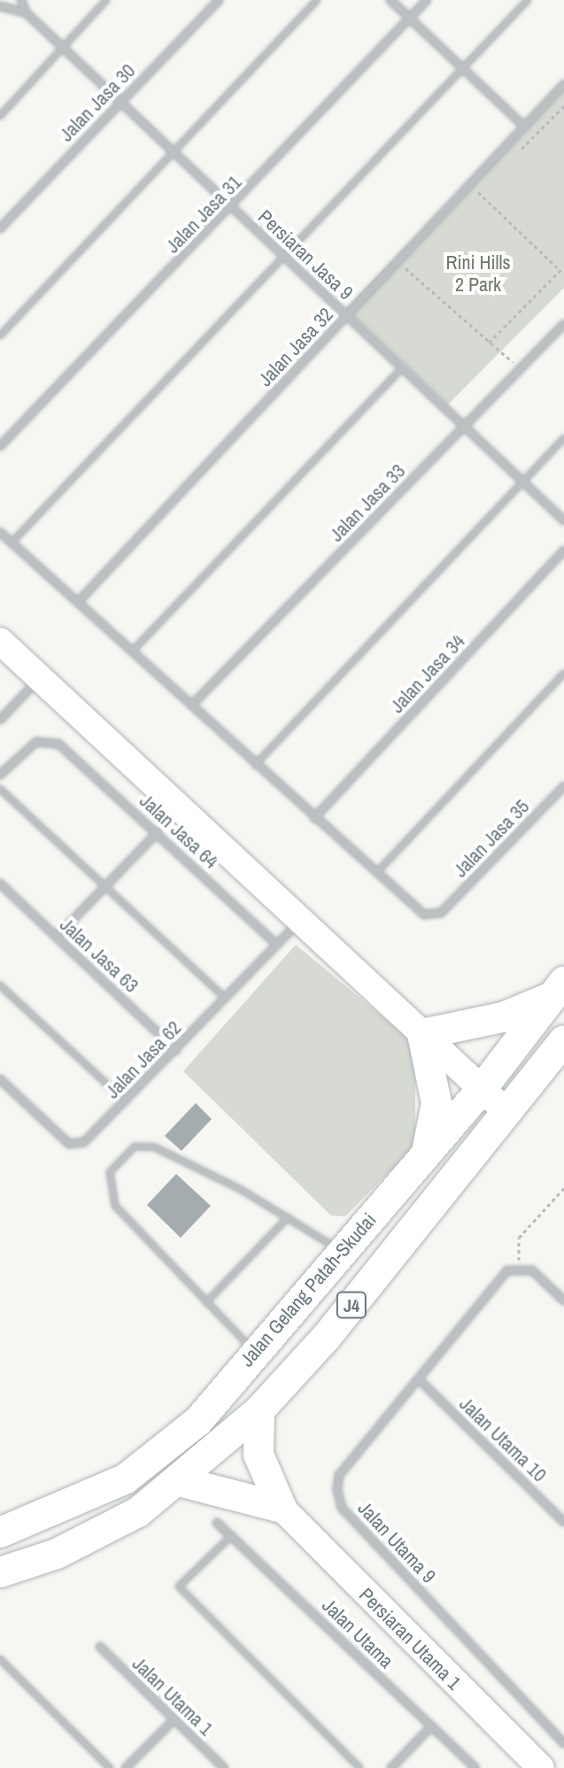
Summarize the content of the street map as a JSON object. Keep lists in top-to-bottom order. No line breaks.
{"streets":{"main road":["Jalan Gelang Patah-Skudai","J4"],"street":["Jalan Jasa 30","Jalan Jasa 31","Persiaran Jasa 9","Jalan Jasa 32","Jalan Jasa 33","Jalan Jasa 34","Jalan Jasa 64","Jalan Jasa 35","Jalan Jasa 63","Jalan Jasa 62","Jalan Utama 10","Jalan Utama 9","Jalan Utama","Persiaran Utama 1","Jalan Utama 1"]},"crossings":[["Jalan Jasa 30","Persiaran Jasa 9"],["Jalan Jasa 31","Persiaran Jasa 9"],["Persiaran Jasa 9","Jalan Jasa 32"],["Persiaran Jasa 9","Jalan Jasa 33"],["Jalan Jasa 64","Jalan Jasa 62"],["Jalan Jasa 63","Jalan Jasa 62"],["Jalan Utama 10","Jalan Utama 9"]],"parks":["Rini Hills 2 Park"]}
